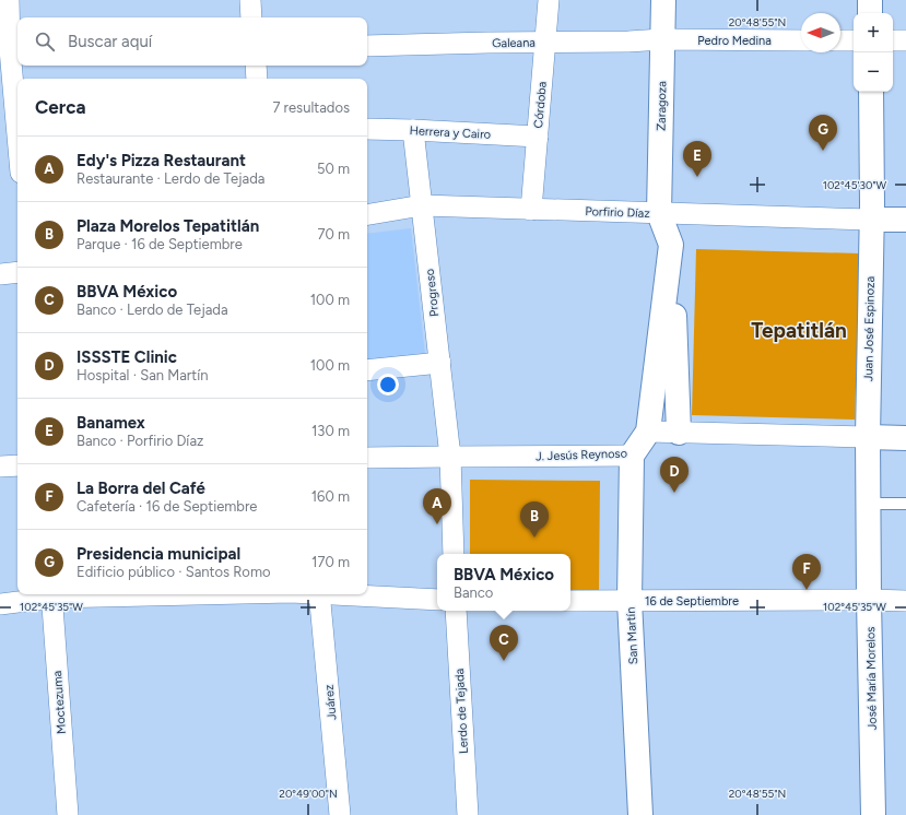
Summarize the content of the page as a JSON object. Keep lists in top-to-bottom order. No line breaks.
{"streets":{"street":["Pedro Medina","Galeana","Córdoba","Zaragoza","Herrera y Cairo","Porfirio Díaz","Progreso","Juan José Espinoza","J. Jesús Reynoso","16 de Septiembre","San Martín","José María Morelos","Moctezuma","Juárez","Lerdo de Tejada"]},"crossings":[["Pedro Medina","Galeana"],["Pedro Medina","Zaragoza"],["Galeana","Córdoba"],["Galeana","Zaragoza"],["Córdoba","Herrera y Cairo"],["Córdoba","Porfirio Díaz"],["Zaragoza","Porfirio Díaz"],["Herrera y Cairo","Progreso"],["Porfirio Díaz","Progreso"],["Porfirio Díaz","Juan José Espinoza"],["Progreso","J. Jesús Reynoso"],["Juan José Espinoza","José María Morelos"],["J. Jesús Reynoso","San Martín"],["16 de Septiembre","San Martín"],["16 de Septiembre","José María Morelos"]],"districts":["Tepatitlán"],"north":"left","page":{"map_buttons":["+","−"],"search":"Buscar aquí","heading":["Cerca","7 resultados"],"pins":["G","E","D","A","B","F","C"],"list":[{"mark":"A","name":"Edy's Pizza Restaurant","note":"Restaurante · Lerdo de Tejada","value":"50 m"},{"mark":"B","name":"Plaza Morelos Tepatitlán","note":"Parque · 16 de Septiembre","value":"70 m"},{"mark":"C","name":"BBVA México","note":"Banco · Lerdo de Tejada","value":"100 m"},{"mark":"D","name":"ISSSTE Clinic","note":"Hospital · San Martín","value":"100 m"},{"mark":"E","name":"Banamex","note":"Banco · Porfirio Díaz","value":"130 m"},{"mark":"F","name":"La Borra del Café","note":"Cafetería · 16 de Septiembre","value":"160 m"},{"mark":"G","name":"Presidencia municipal","note":"Edificio público · Santos Romo","value":"170 m"}],"popup":["BBVA México","Banco"]},"coordinates":["20°48'55\"N","102°45'30\"W","102°45'35\"W","20°49'00\"N"]}
